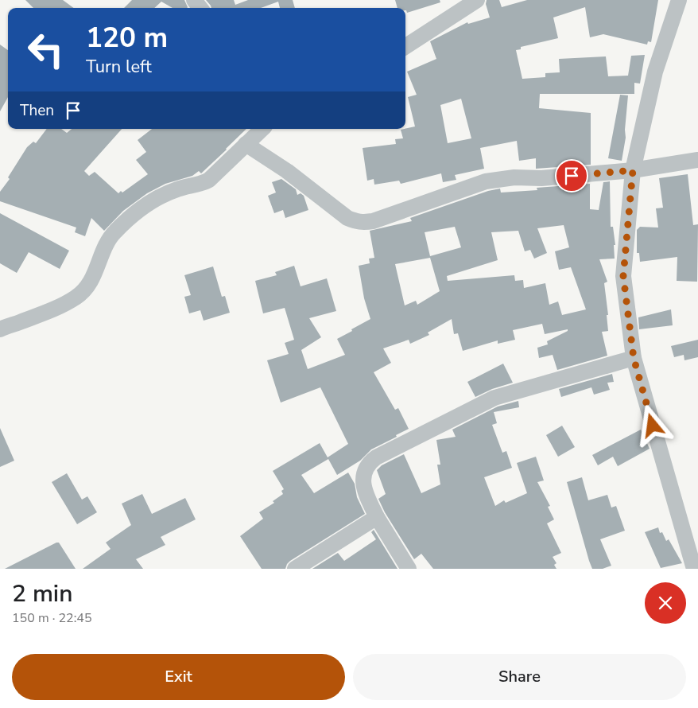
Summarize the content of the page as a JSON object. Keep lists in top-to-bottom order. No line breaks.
{"page":{"turn":["120 m","Turn left"],"then":"Then","heading":["2 min","150 m · 22:45"],"buttons":["Exit","Share"]}}
